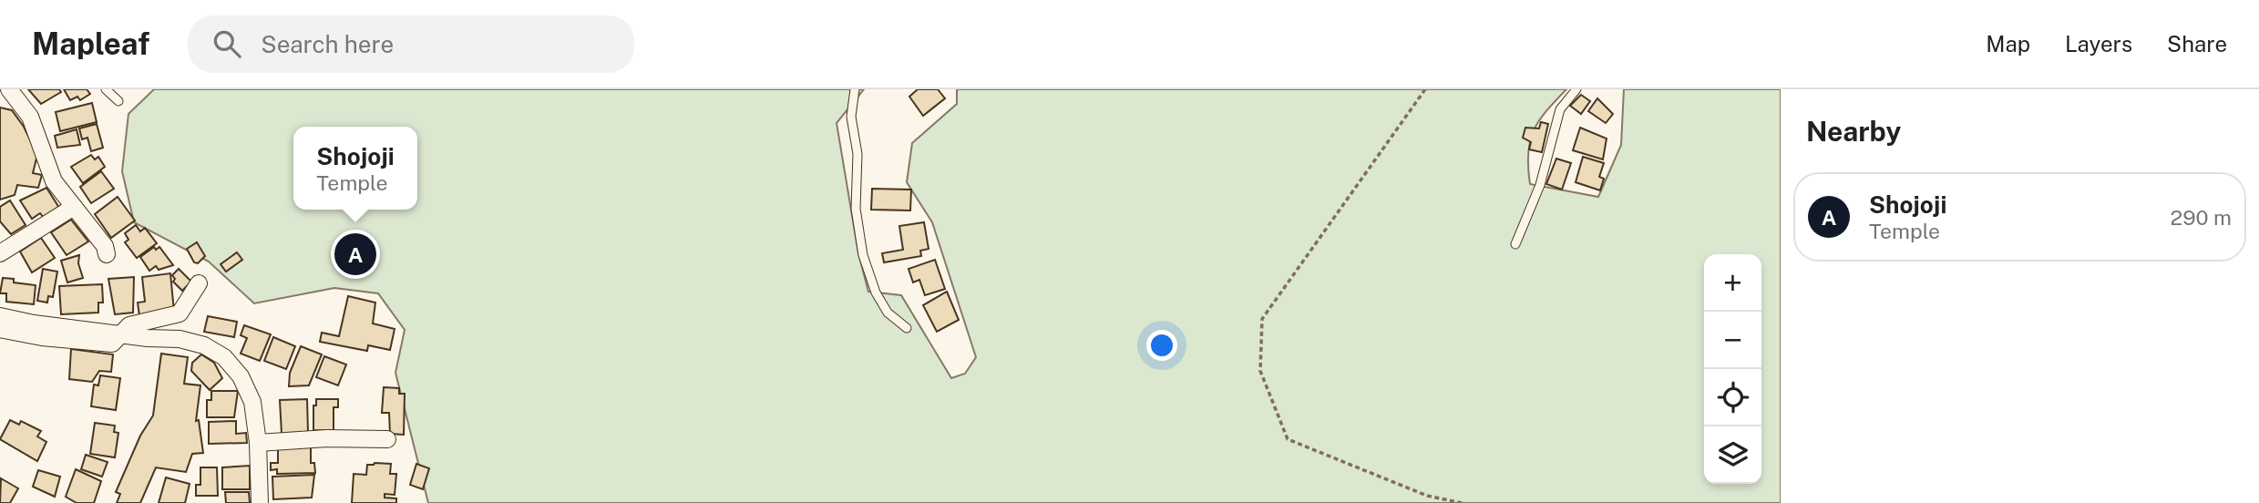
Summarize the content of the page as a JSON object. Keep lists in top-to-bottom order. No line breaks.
{"page":{"header":"Mapleaf","search":"Search here","nav":["Map","Layers","Share"],"heading":"Nearby","popup":["Shojoji","Temple"],"list":[{"mark":"A","name":"Shojoji","note":"Temple","value":"290 m"}],"pins":"A","map_buttons":["+","−"]}}
